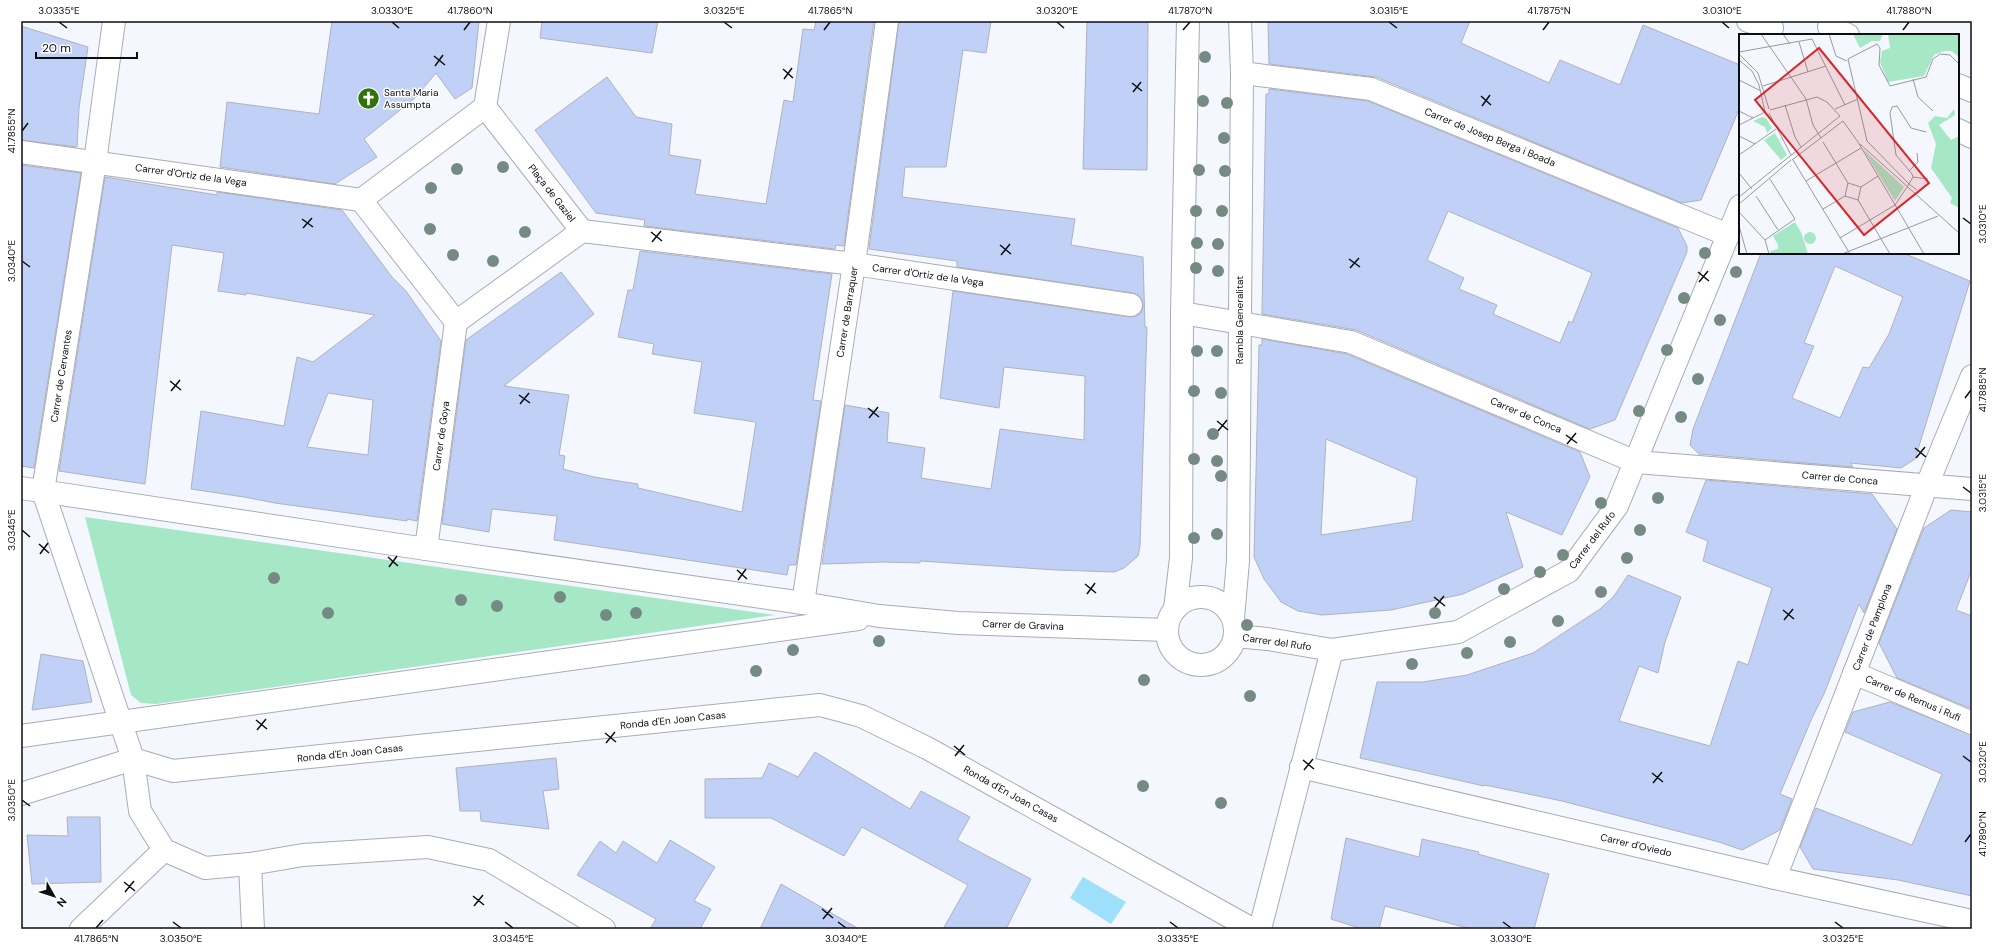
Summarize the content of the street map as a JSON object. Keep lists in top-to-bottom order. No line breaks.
{"streets":{"street":["Carrer de Josep Berga i Boada","Carrer d'Ortiz de la Vega","Plaça de Gaziel","Carrer de Barraquer","Rambla Generalitat","Carrer de Cervantes","Carrer de Conca","Carrer de Goya","Carrer del Rufo","Carrer de Gravina","Carrer de Pamplona","Carrer de Remus i Rufi","Ronda d'En Joan Casas","Carrer d'Oviedo"]},"crossings":[["Carrer de Josep Berga i Boada","Rambla Generalitat"],["Carrer de Josep Berga i Boada","Carrer del Rufo"],["Carrer d'Ortiz de la Vega","Plaça de Gaziel"],["Carrer d'Ortiz de la Vega","Carrer de Barraquer"],["Carrer d'Ortiz de la Vega","Carrer de Cervantes"],["Plaça de Gaziel","Carrer de Goya"],["Rambla Generalitat","Carrer de Conca"],["Rambla Generalitat","Carrer del Rufo"],["Rambla Generalitat","Carrer de Gravina"],["Carrer de Conca","Carrer del Rufo"],["Carrer de Conca","Carrer de Pamplona"],["Carrer del Rufo","Carrer de Gravina"],["Carrer de Pamplona","Carrer de Remus i Rufi"],["Carrer de Pamplona","Carrer d'Oviedo"]],"places":{"church":["Santa Maria Assumpta"]},"scale_bar":"20 m","north":"bottom right","coordinates":["3.0335°E","3.0330°E","41.7860°N","3.0325°E","41.7865°N","3.0320°E","41.7870°N","3.0315°E","41.7875°N","3.0310°E","41.7880°N","41.7855°N","3.0340°E","41.7885°N","3.0345°E","3.0350°E","41.7890°N"]}
